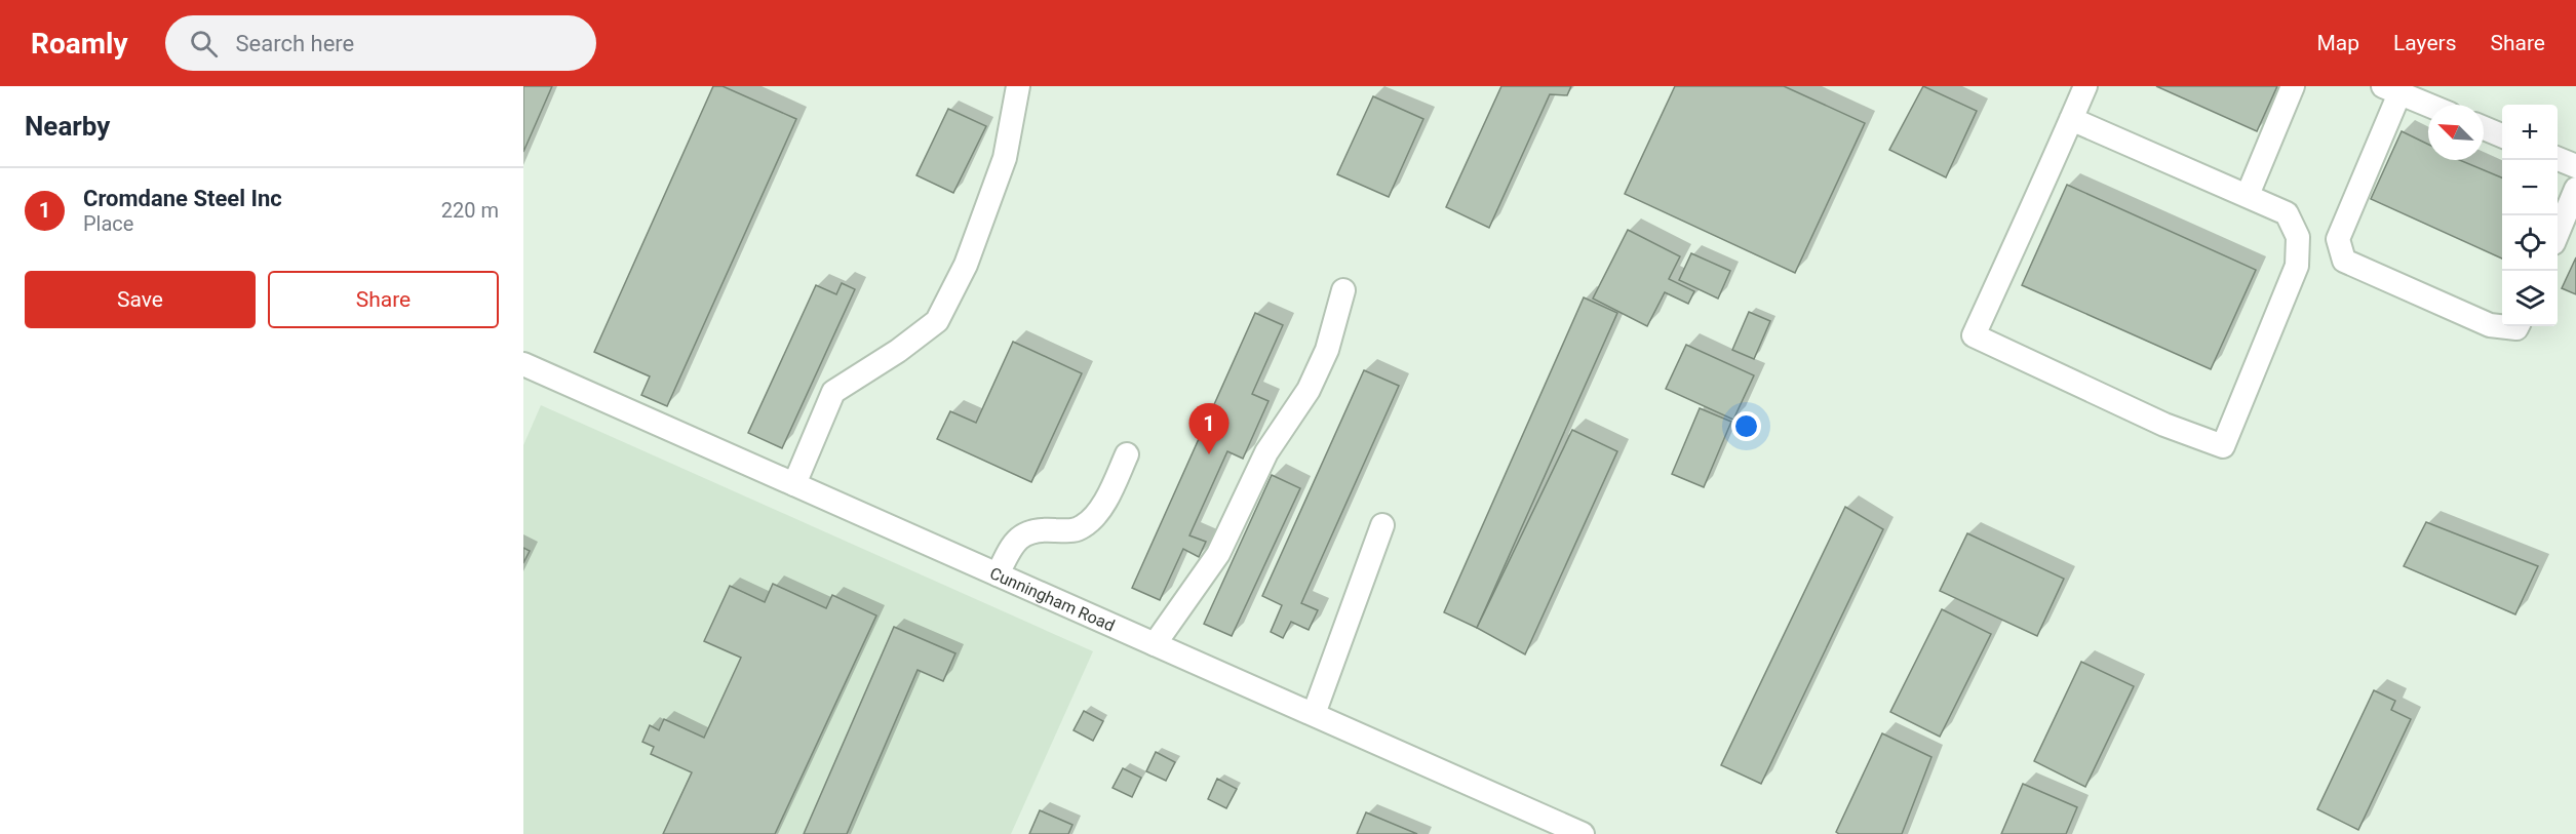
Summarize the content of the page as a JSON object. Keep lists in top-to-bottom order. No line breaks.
{"streets":{"street":["Cunningham Road"]},"north":"top left","page":{"header":"Roamly","search":"Search here","nav":["Map","Layers","Share"],"heading":"Nearby","map_buttons":["+","−"],"list":[{"mark":"1","name":"Cromdane Steel Inc","note":"Place","value":"220 m"}],"buttons":["Save","Share"],"pins":"1"}}
